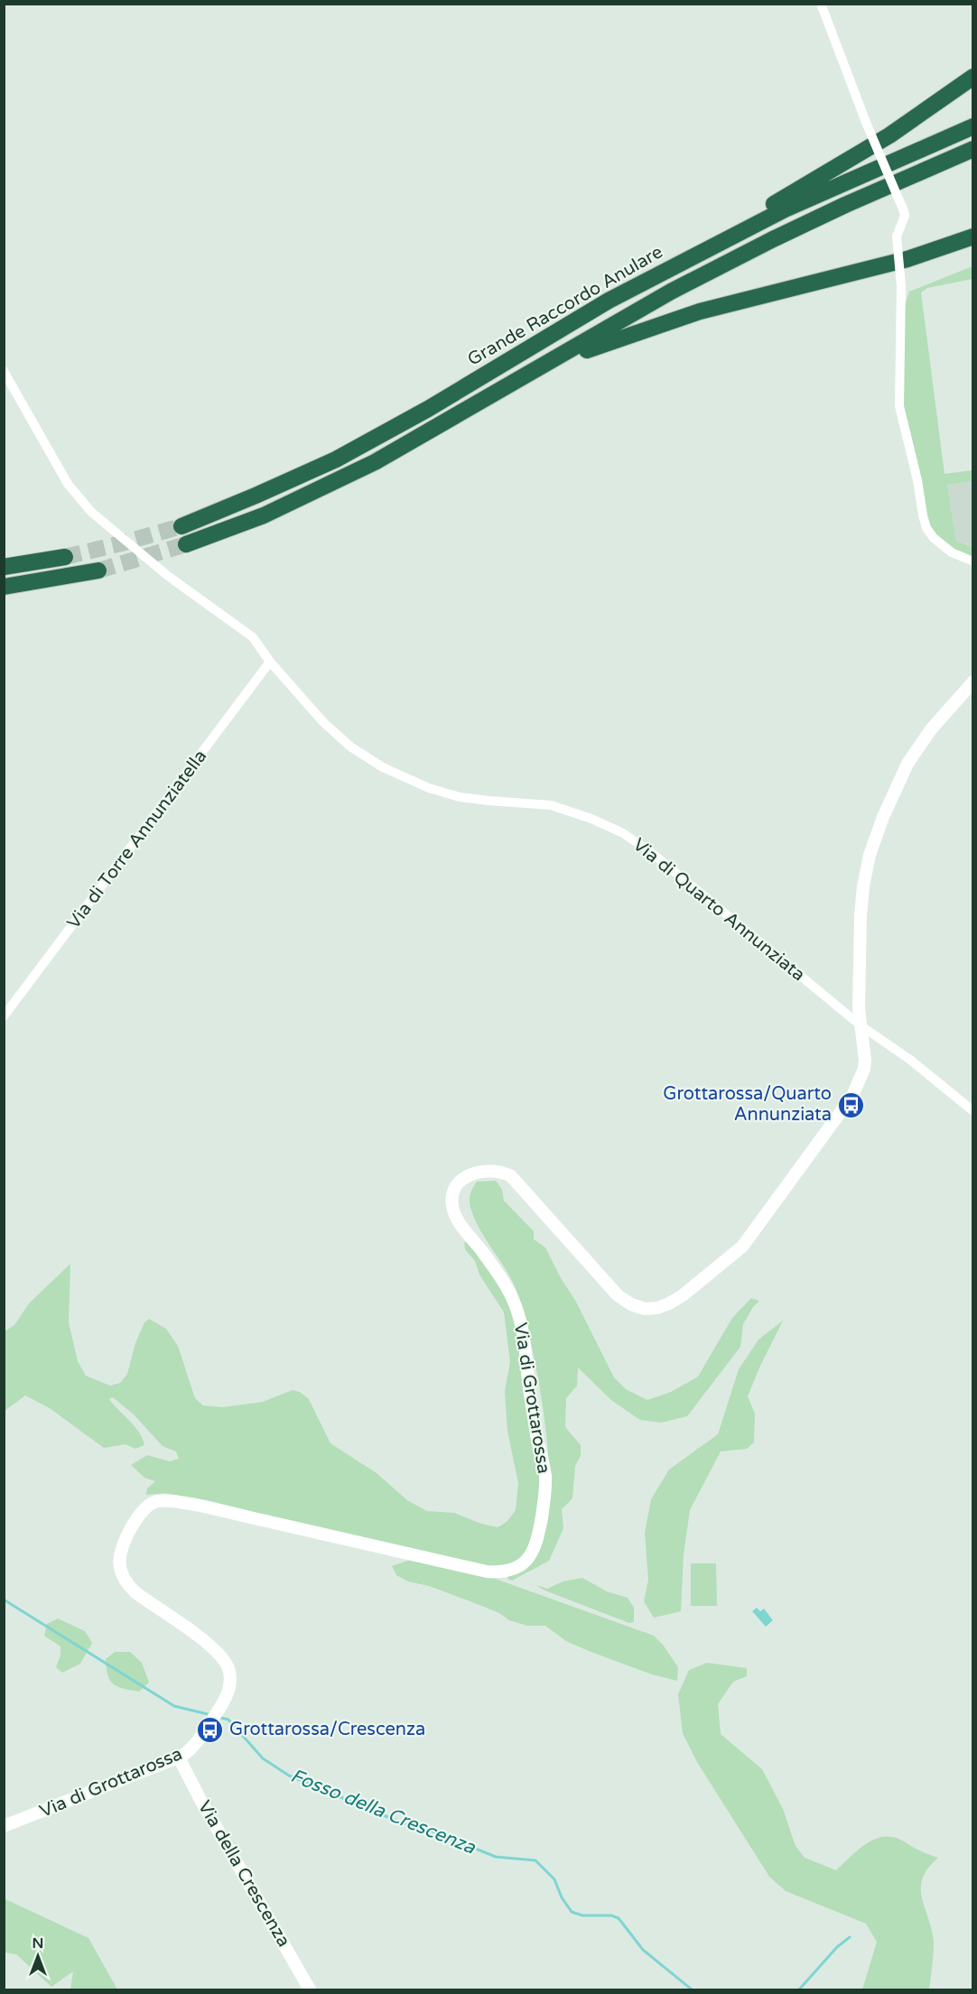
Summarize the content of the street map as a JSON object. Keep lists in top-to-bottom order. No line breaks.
{"streets":{"highway":["Grande Raccordo Anulare"],"street":["Via di Torre Annunziatella","Via di Quarto Annunziata","Via di Grottarossa","Via della Crescenza"]},"crossings":[["Via di Torre Annunziatella","Via di Quarto Annunziata"],["Via di Quarto Annunziata","Via di Grottarossa"],["Via di Grottarossa","Via della Crescenza"]],"water":["Fosso della Crescenza"],"places":{"bus stop":["Grottarossa/Quarto Annunziata","Grottarossa/Crescenza"]},"north":"top"}
